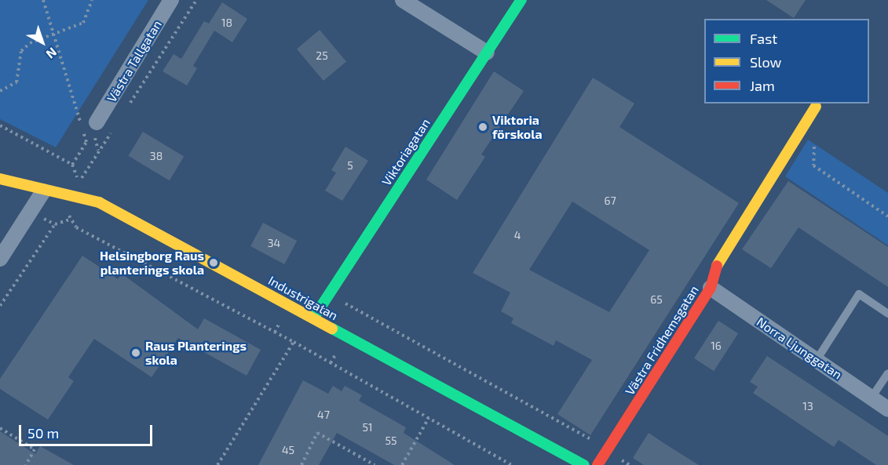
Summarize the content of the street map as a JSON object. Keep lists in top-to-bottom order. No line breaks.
{"streets":{"street":["Västra Tallgatan","Viktoriagatan","Industrigatan","Västra Fridhemsgatan","Norra Ljunggatan"]},"crossings":[["Viktoriagatan","Industrigatan"],["Västra Fridhemsgatan","Norra Ljunggatan"]],"places":["Viktoria förskola","Helsingborg Raus planterings skola","Raus Planterings skola"],"house_numbers":["18","25","38","5","67","4","34","65","16","13","47","51","55","45"],"legend":["Fast","Slow","Jam"],"scale_bar":"50 m","north":"bottom right"}
